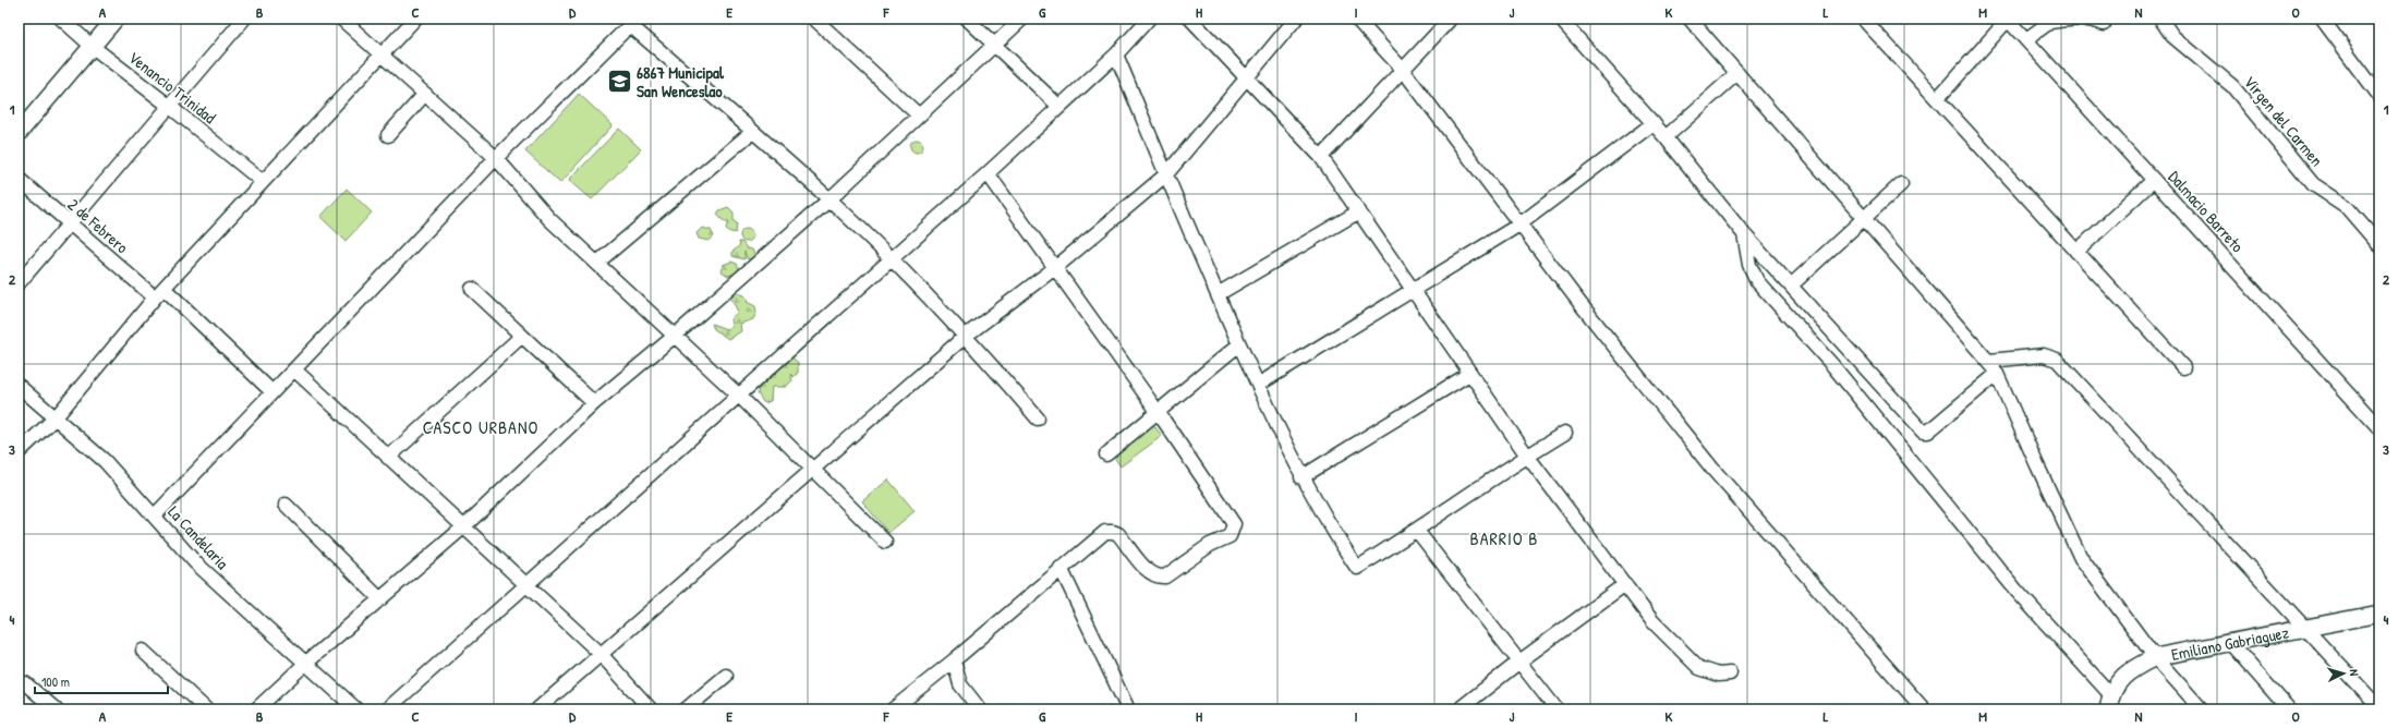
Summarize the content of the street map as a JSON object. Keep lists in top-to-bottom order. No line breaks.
{"streets":{"main road":["Emiliano Gabriaguez"],"street":["Venancio Trinidad","Virgen del Carmen","Dalmacio Barreto","2 de Febrero","La Candelaria"]},"districts":["CASCO URBANO","BARRIO B"],"places":{"school or university":["6867 Municipal San Wenceslao"]},"scale_bar":"100 m","north":"right","grid":{"columns":["A","B","C","D","E","F","G","H","I","J","K","L","M","N","O"],"rows":["1","2","3","4"]}}
